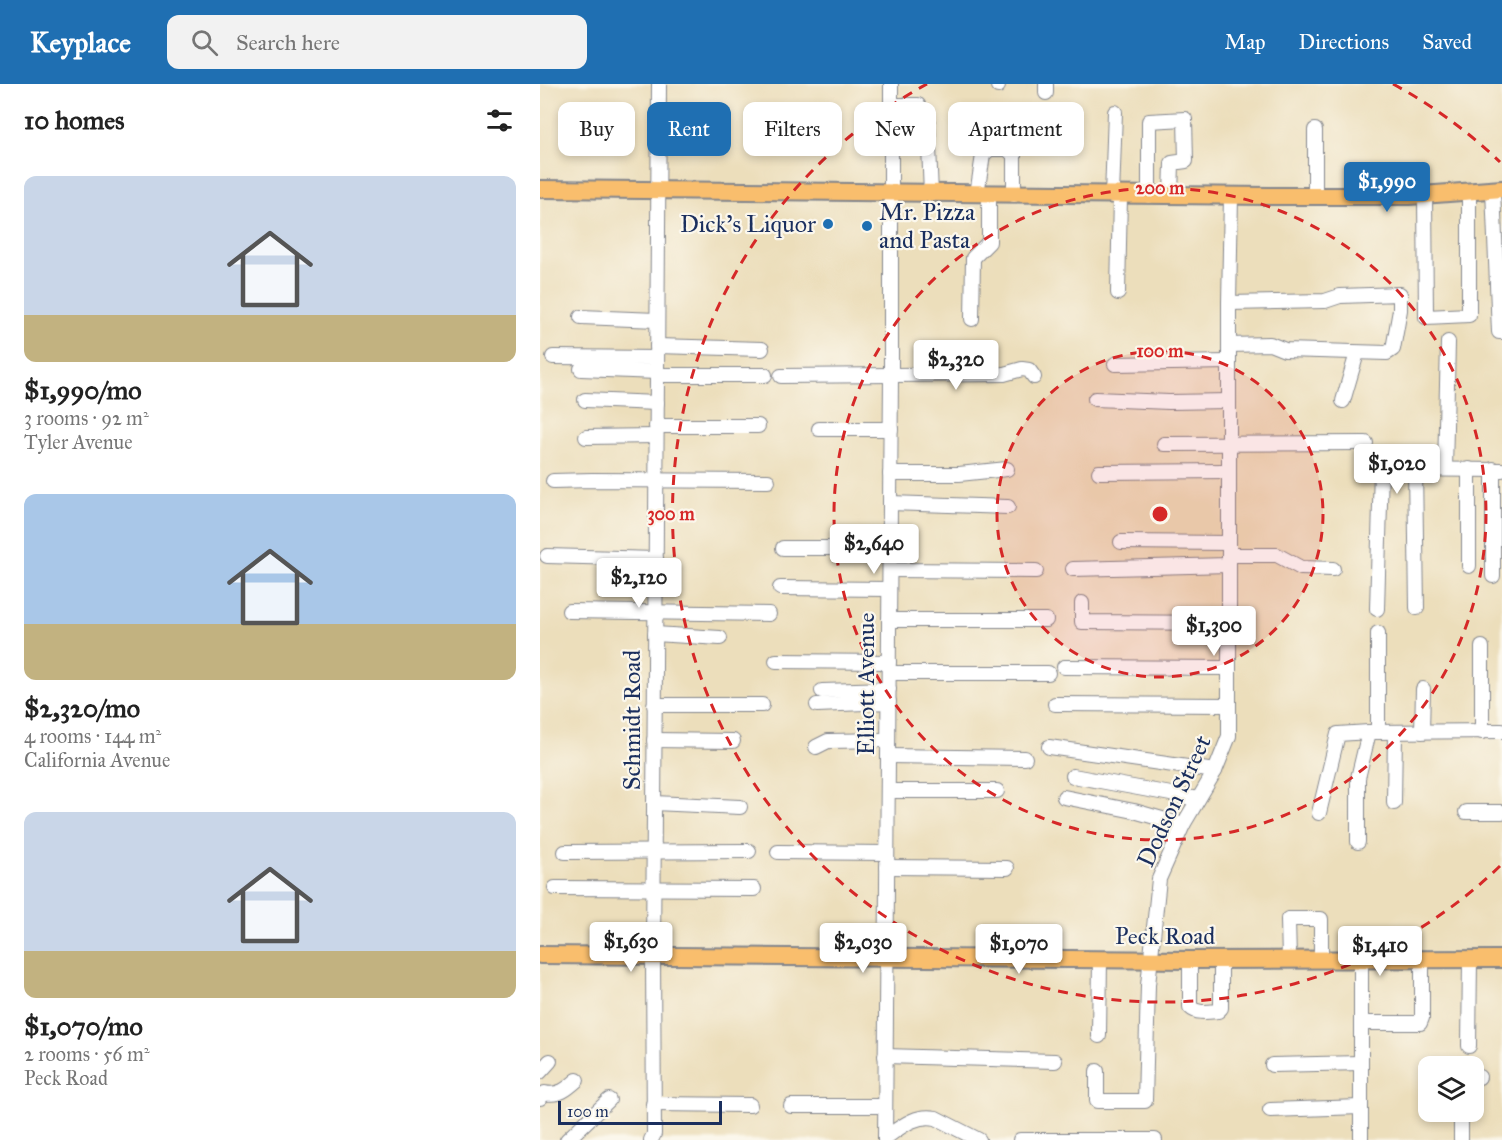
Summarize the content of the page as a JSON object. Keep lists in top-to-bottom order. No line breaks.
{"streets":{"main road":["Peck Road"],"street":["Elliott Avenue","Schmidt Road","Dodson Street"]},"crossings":[["Elliott Avenue","Peck Road"],["Schmidt Road","Peck Road"],["Dodson Street","Peck Road"]],"places":["Dick's Liquor","Mr. Pizza and Pasta"],"scale_bar":"100 m","page":{"header":"Keyplace","search":"Search here","nav":["Map","Directions","Saved"],"heading":"10 homes","chip":["Buy","Rent","Filters","New","Apartment"],"list":[{"name":"$1,990/mo","note":"3 rooms · 92 m² · Tyler Avenue"},{"name":"$2,320/mo","note":"4 rooms · 144 m² · California Avenue"},{"name":"$1,070/mo","note":"2 rooms · 56 m² · Peck Road"}],"price":["$1,990","$2,320","$1,020","$2,640","$2,120","$1,300","$1,630","$2,030","$1,070","$1,410"],"scale":"100 m"},"rings":["200 m","100 m","300 m"]}
